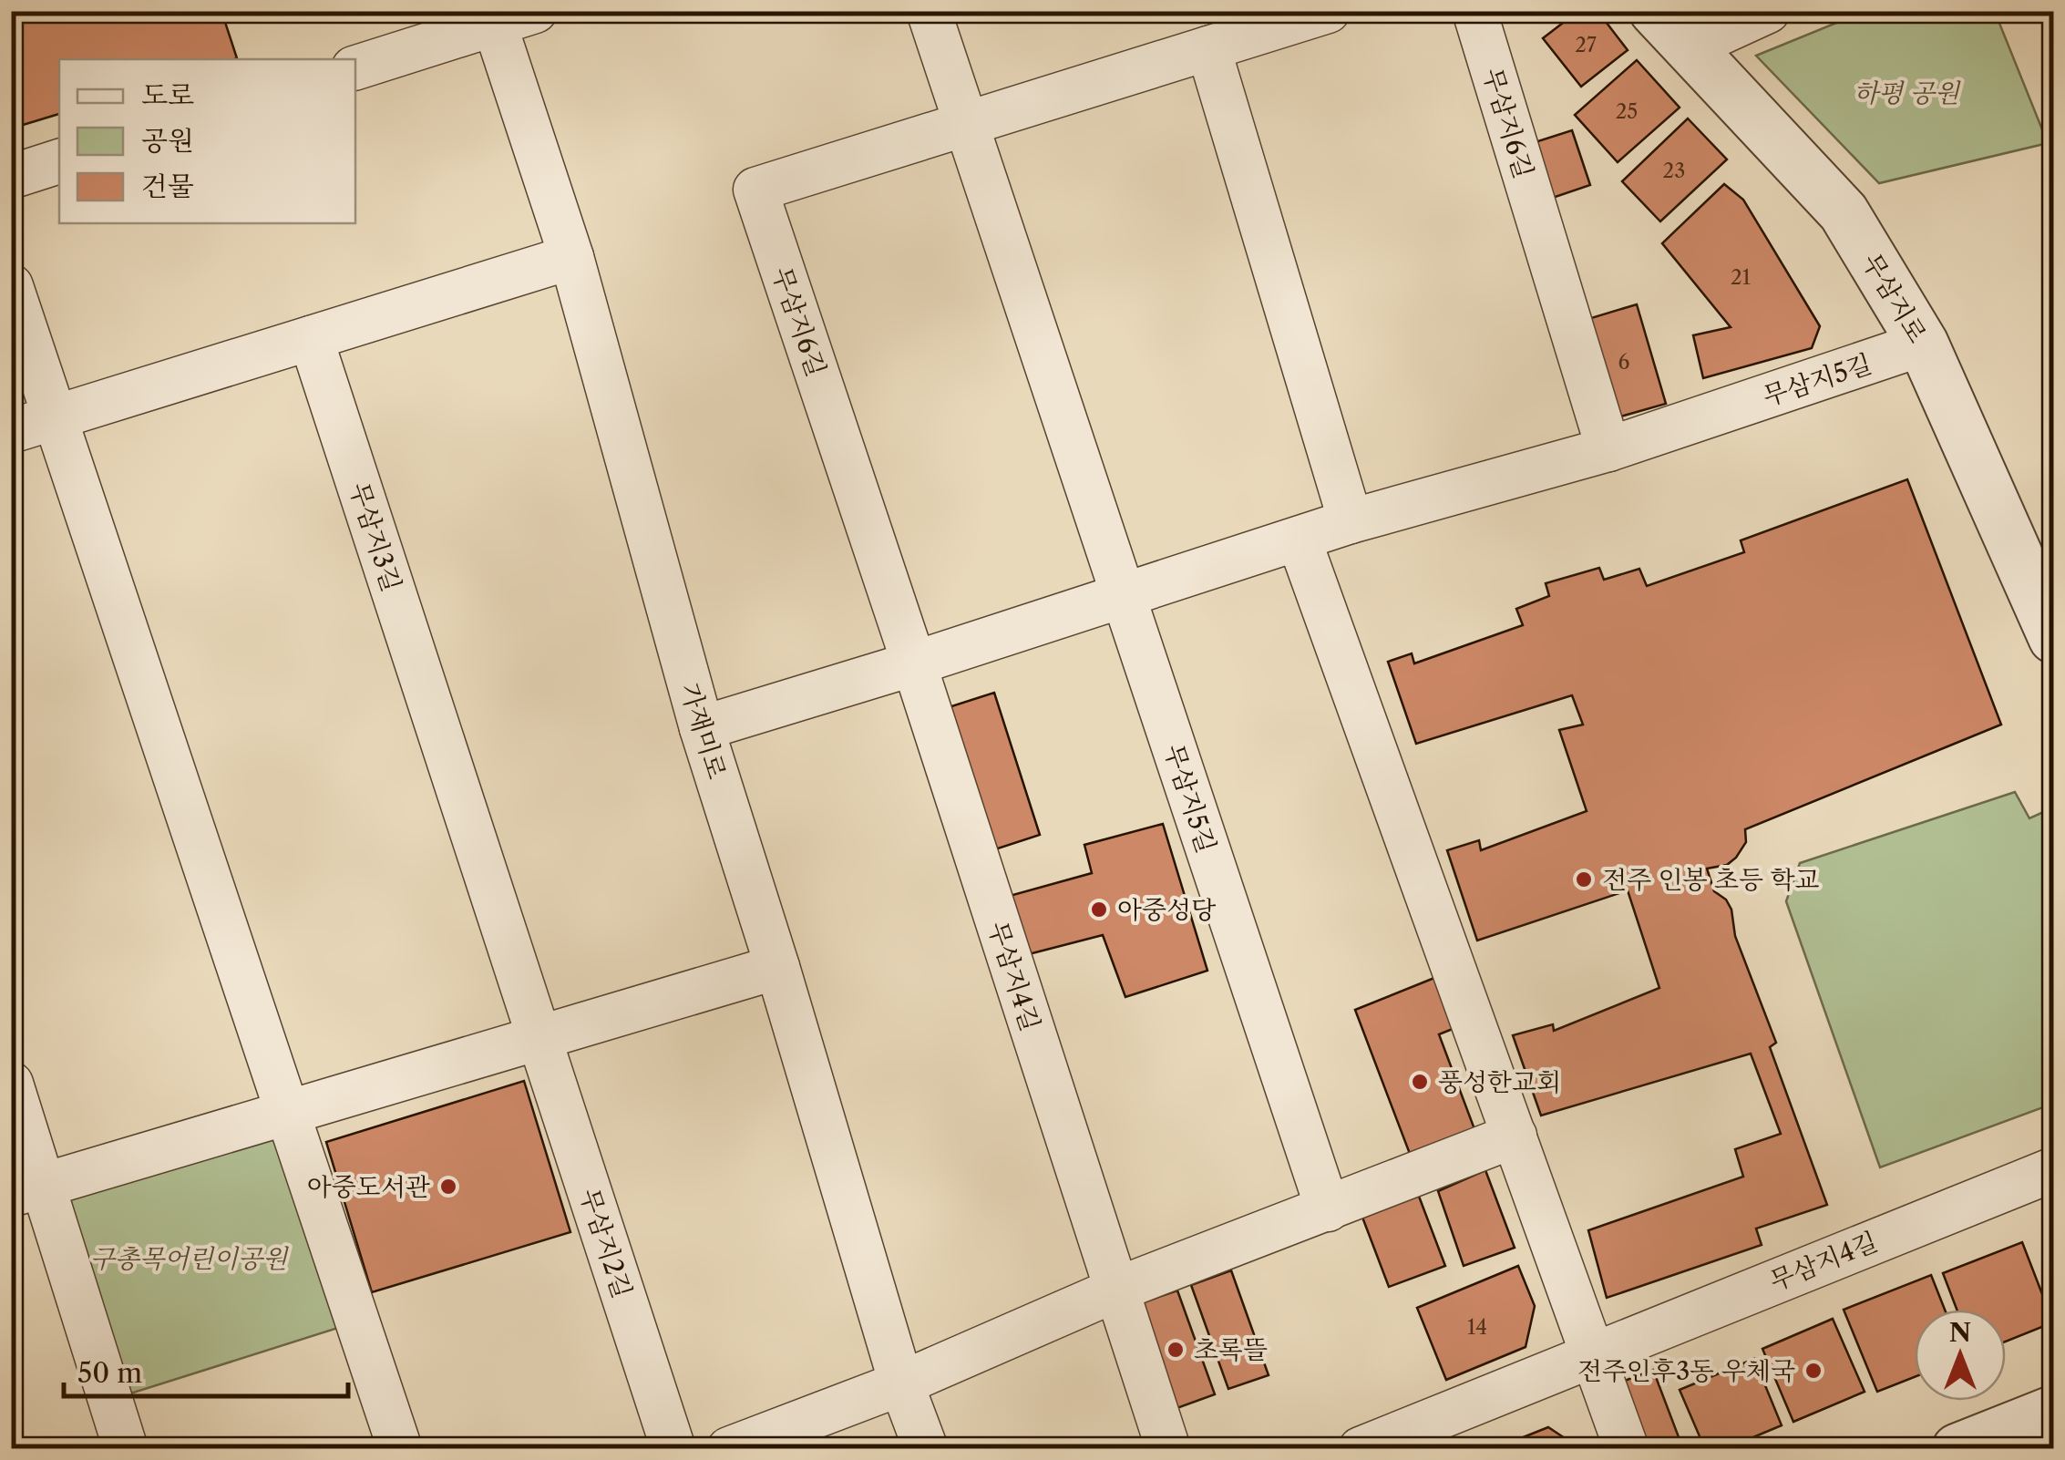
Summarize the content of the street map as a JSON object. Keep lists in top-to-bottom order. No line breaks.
{"streets":{"street":["무삼지6길","무삼지로","무삼지5길","무삼지3길","가재미로","무삼지4길","무삼지2길"]},"crossings":[["무삼지6길","무삼지5길"],["무삼지6길","무삼지4길"],["무삼지로","무삼지5길"],["무삼지5길","가재미로"],["무삼지5길","무삼지4길"],["무삼지3길","무삼지2길"]],"parks":["하평 공원","구총목어린이공원"],"places":["전주 인봉 초등 학교","아중성당","풍성한교회","아중도서관","초록뜰","전주인후3동 우체국"],"house_numbers":["27","25","23","21","6","14"],"legend":["도로","공원","건물"],"scale_bar":"50 m","north":"top"}
